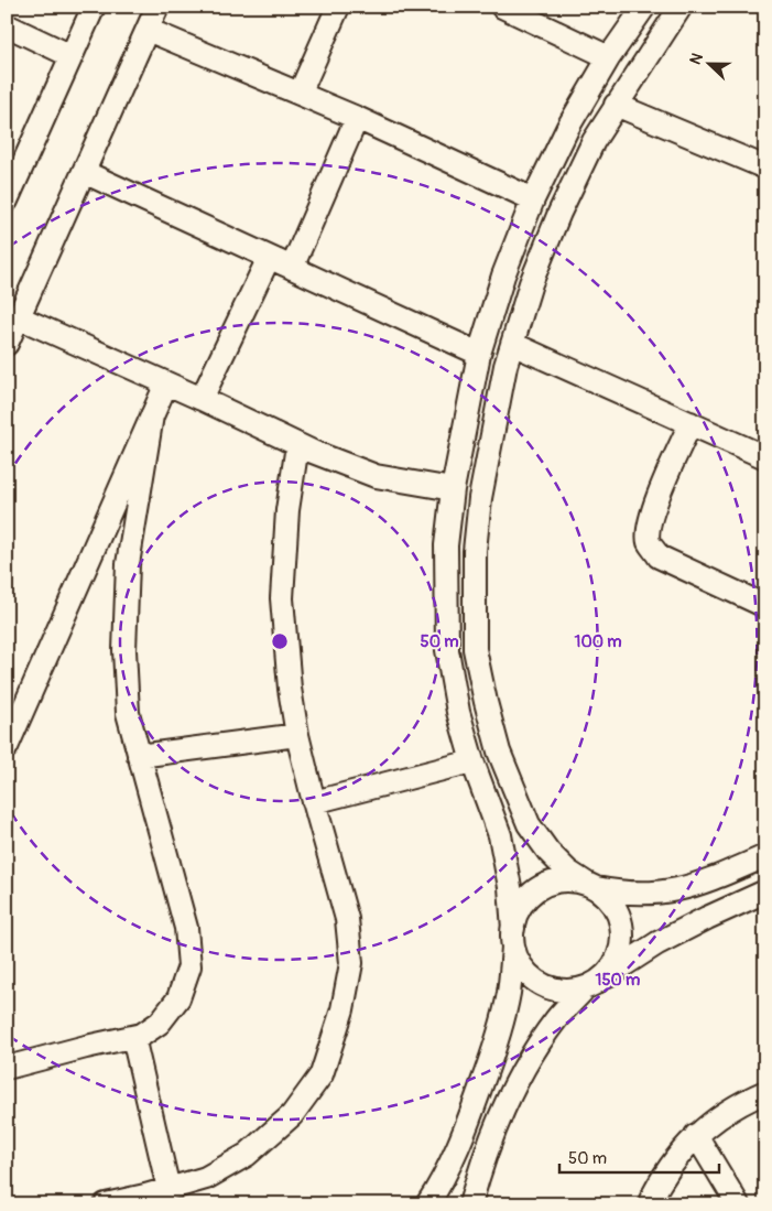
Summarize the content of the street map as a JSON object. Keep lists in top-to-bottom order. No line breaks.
{"scale_bar":"50 m","north":"left","rings":["50 m","100 m","150 m"]}
